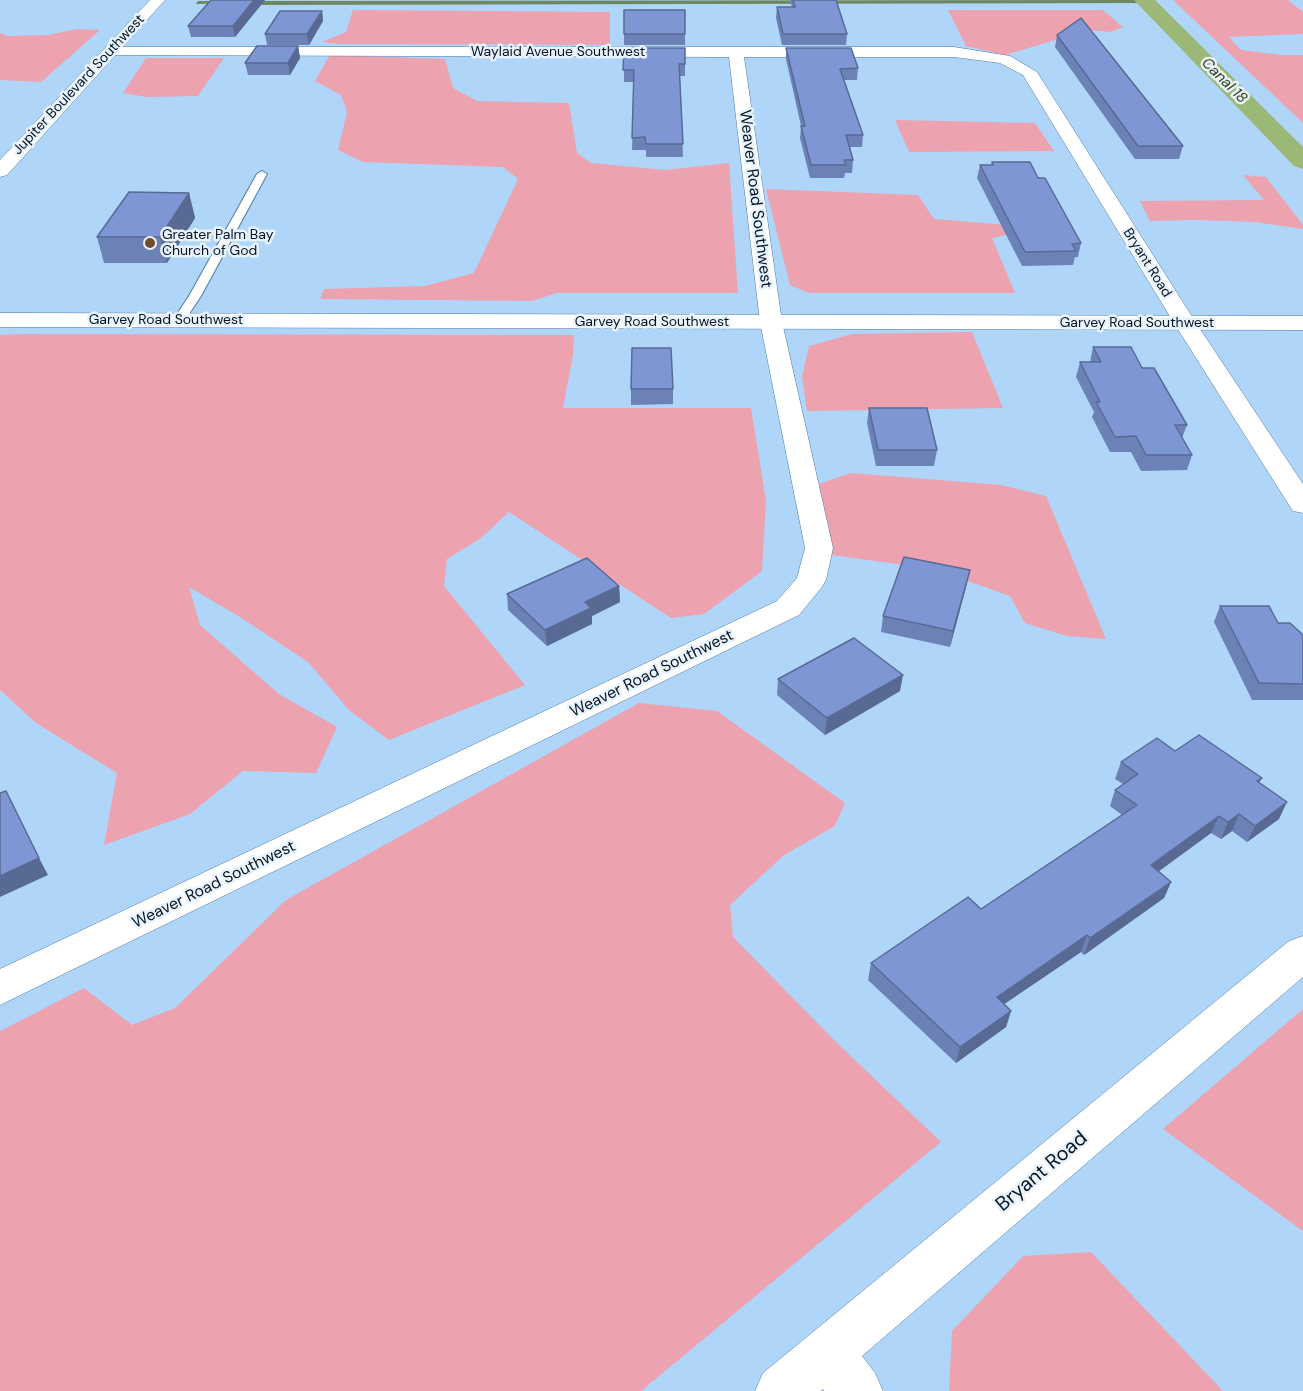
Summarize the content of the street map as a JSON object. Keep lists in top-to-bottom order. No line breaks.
{"streets":{"street":["Waylaid Avenue Southwest","Jupiter Boulevard Southwest","Weaver Road Southwest","Bryant Road","Garvey Road Southwest"]},"crossings":[["Waylaid Avenue Southwest","Jupiter Boulevard Southwest"],["Waylaid Avenue Southwest","Weaver Road Southwest"],["Waylaid Avenue Southwest","Bryant Road"],["Weaver Road Southwest","Garvey Road Southwest"],["Bryant Road","Garvey Road Southwest"]],"water":["Canal 18"],"places":["Greater Palm Bay Church of God"]}
